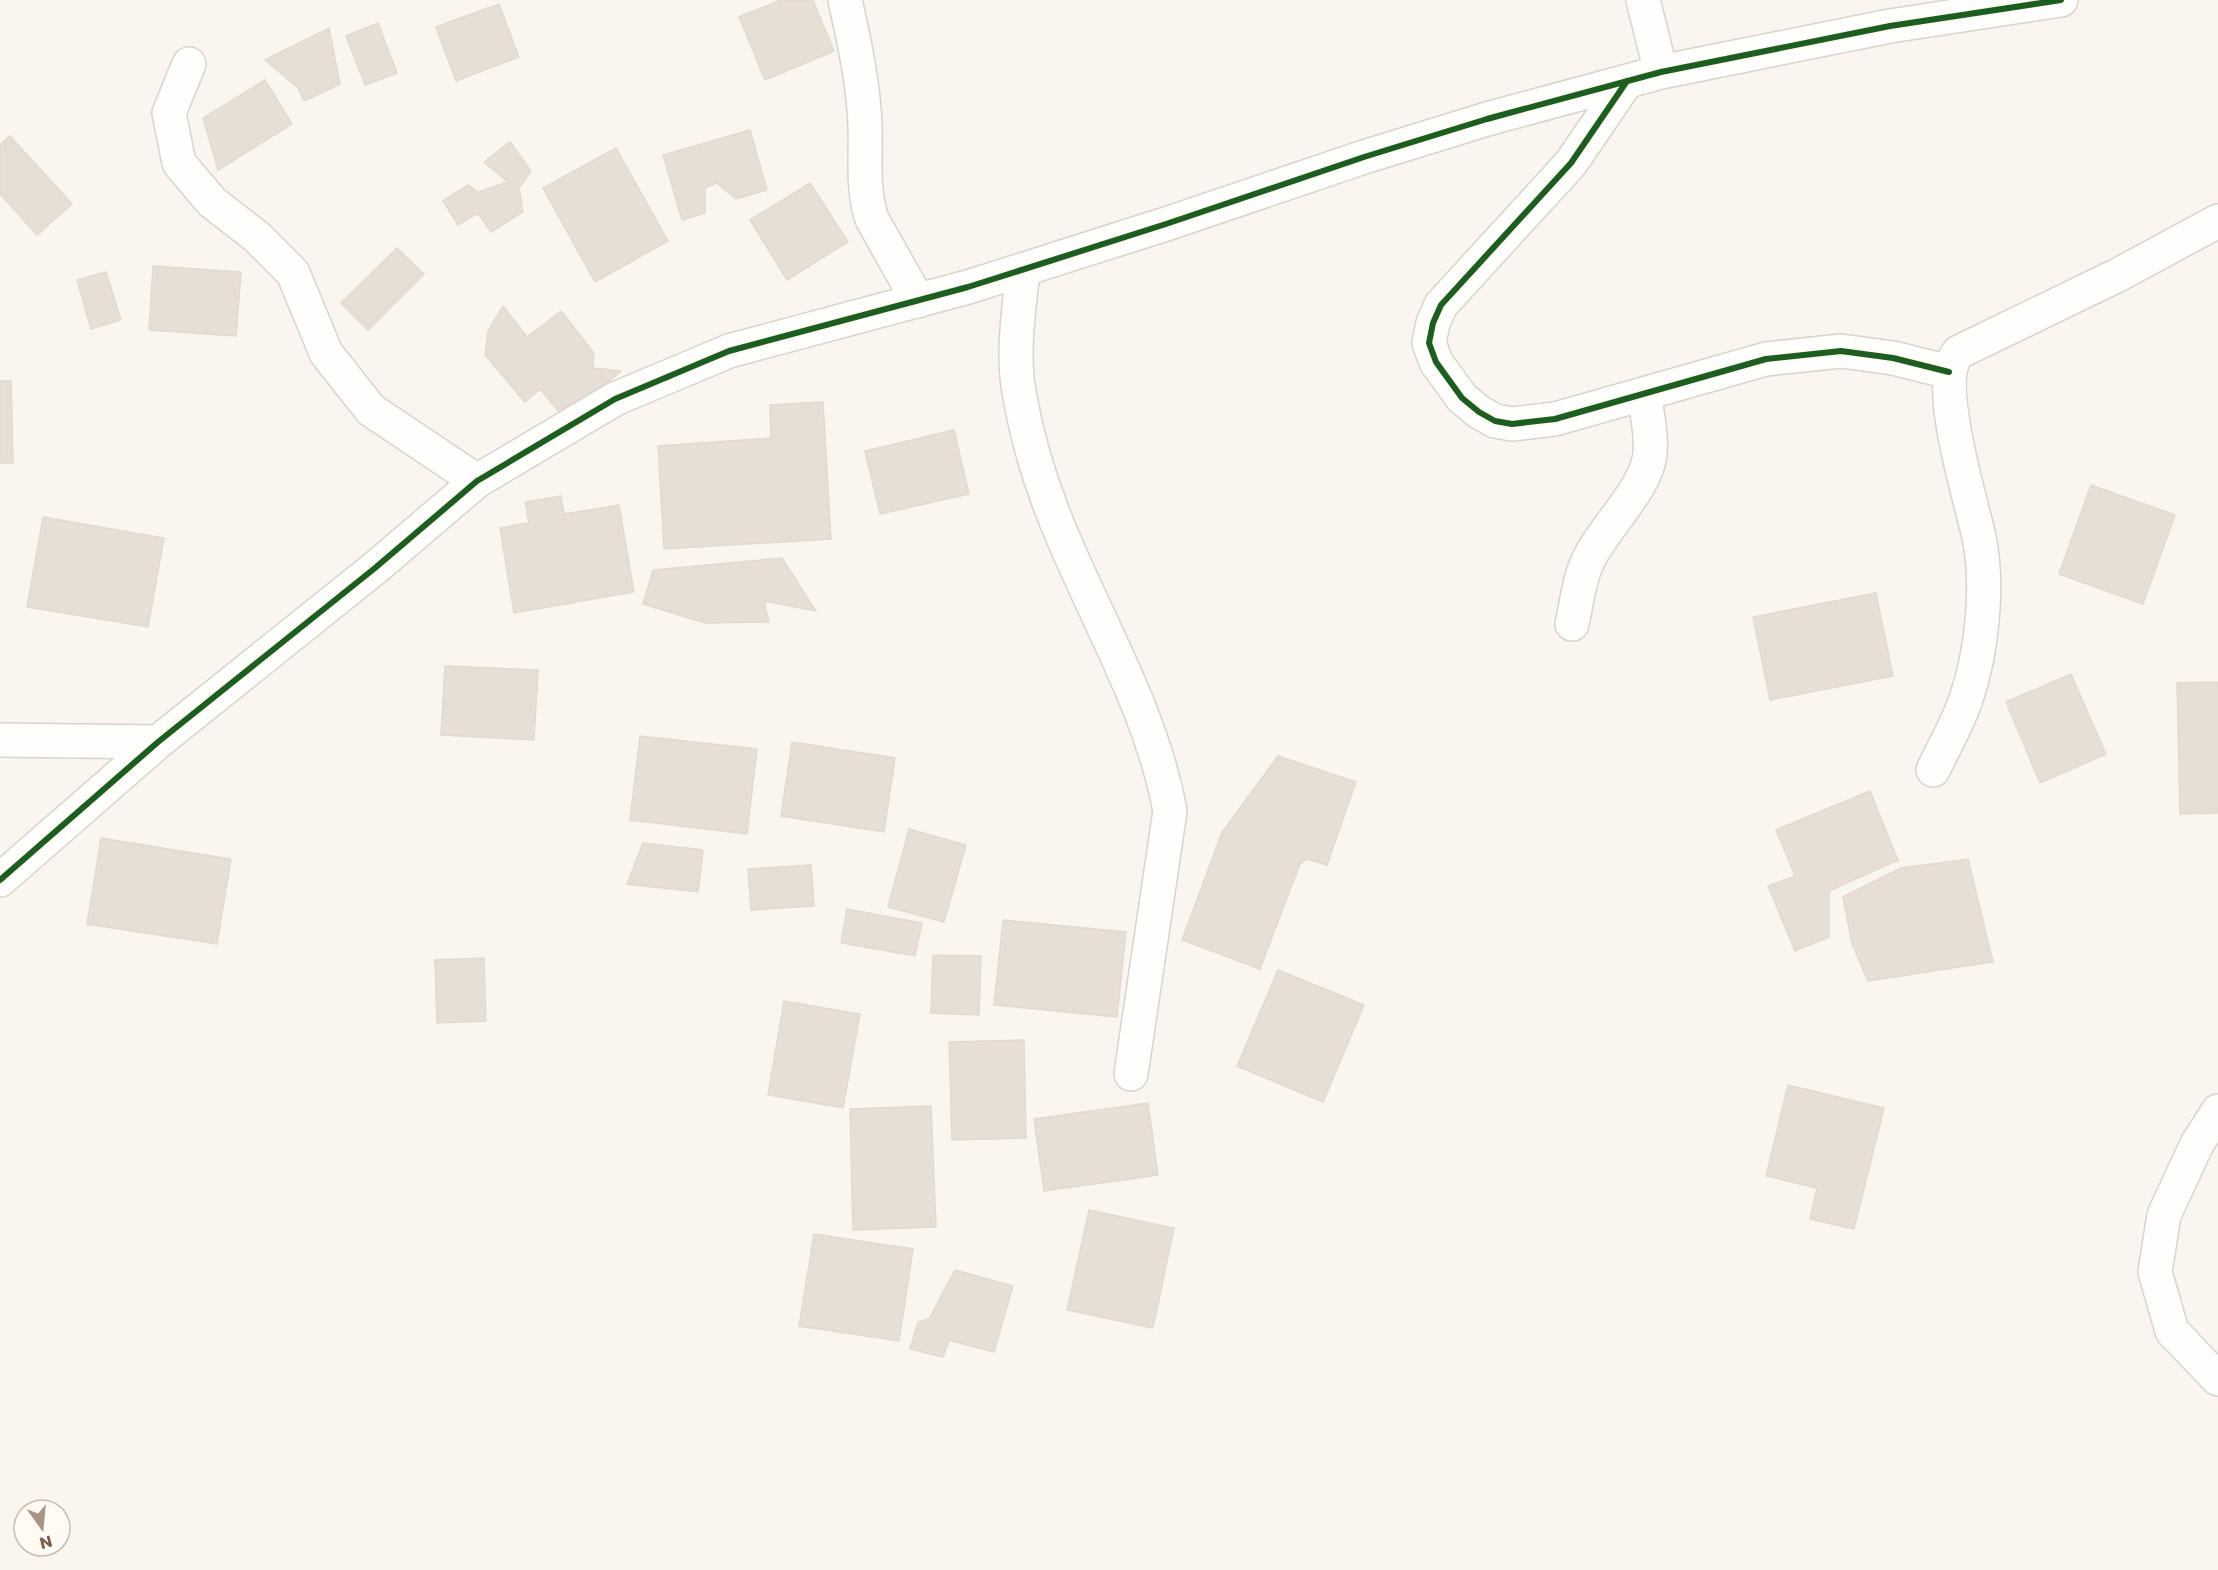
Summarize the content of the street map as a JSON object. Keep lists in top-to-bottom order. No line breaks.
{"north":"bottom"}
